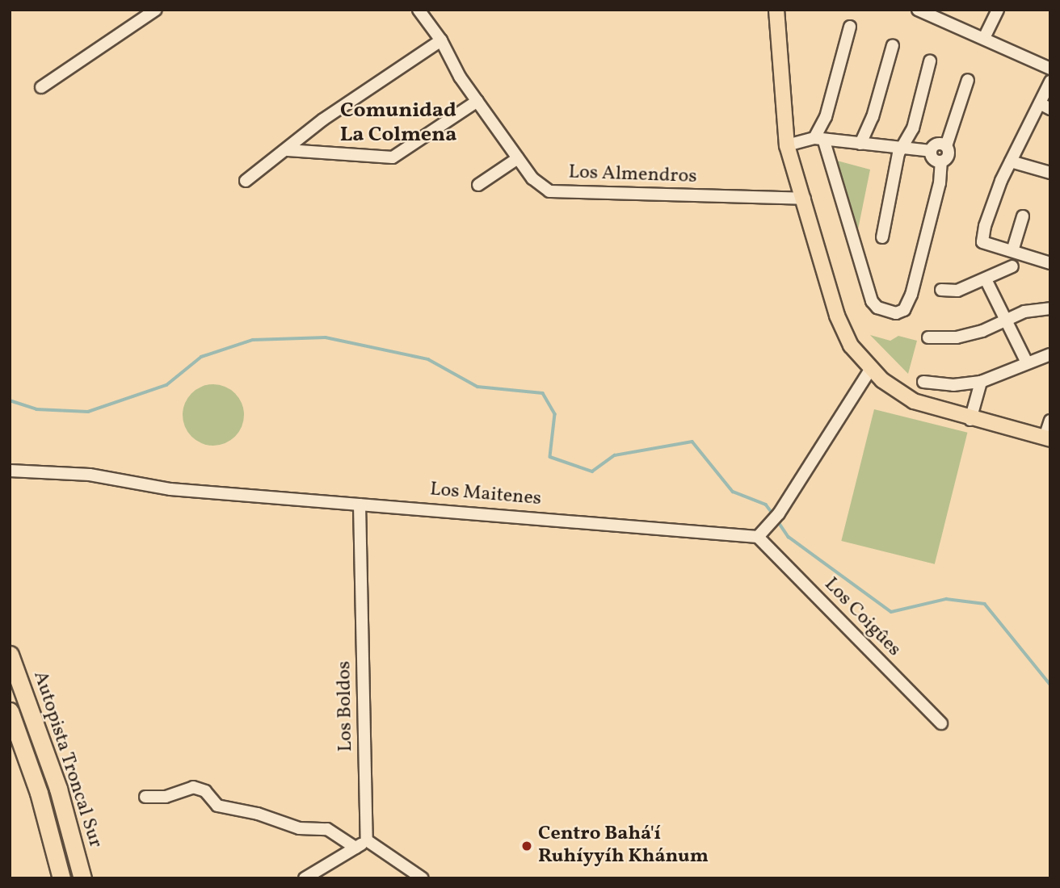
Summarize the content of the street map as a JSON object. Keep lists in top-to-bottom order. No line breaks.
{"streets":{"highway":["Autopista Troncal Sur"],"street":["Los Almendros","Los Maitenes","Los Coigûes","Los Boldos"]},"crossings":[["Los Maitenes","Los Coigûes"],["Los Maitenes","Los Boldos"]],"districts":["Comunidad La Colmena"],"places":["Centro Bahá'í Ruhíyyíh Khánum"]}
